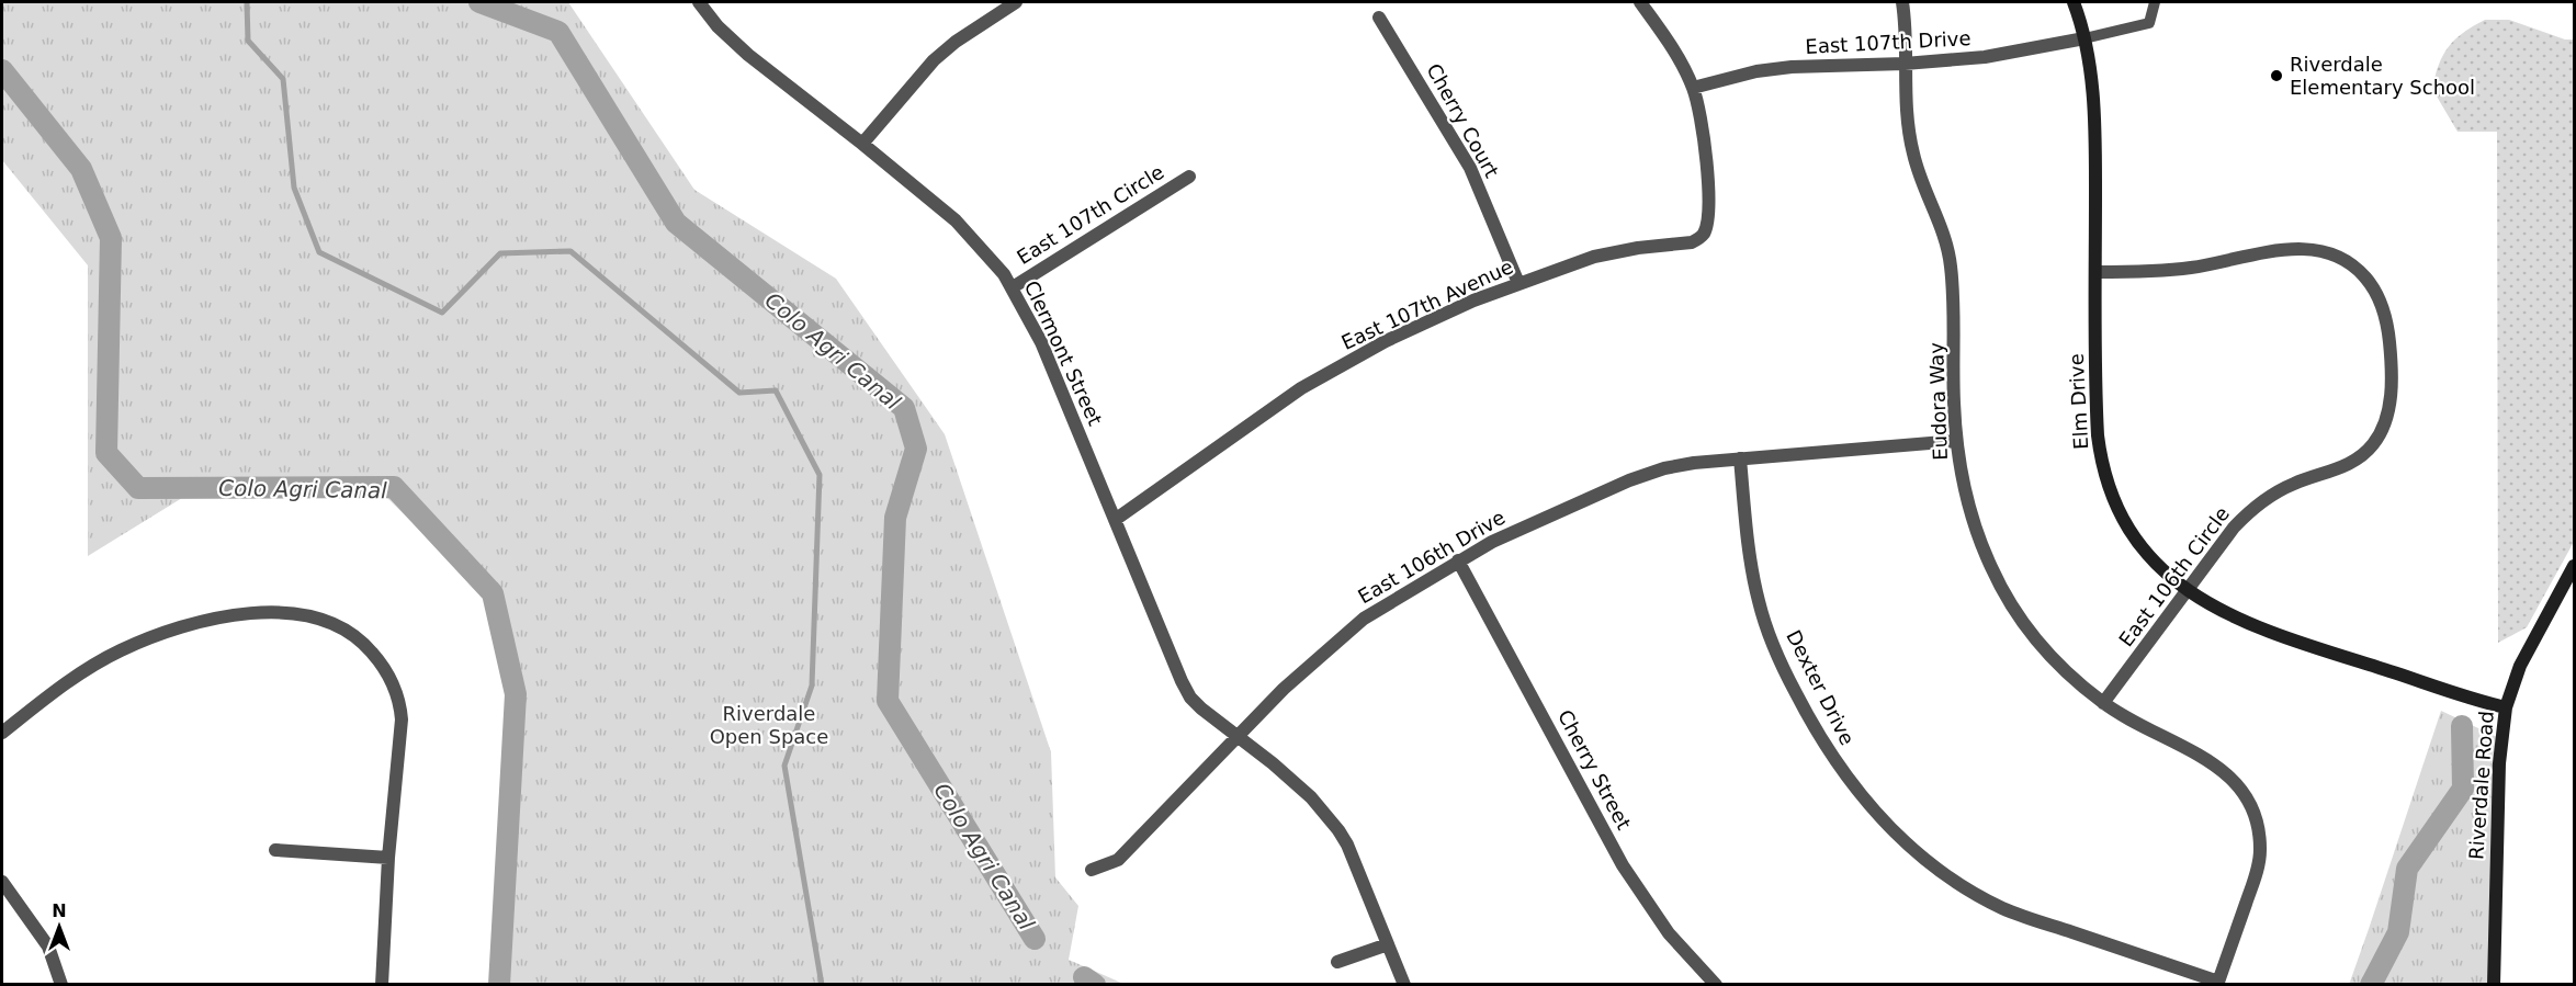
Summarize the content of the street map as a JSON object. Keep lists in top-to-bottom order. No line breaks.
{"streets":{"street":["East 107th Drive","Cherry Court","East 107th Circle","East 107th Avenue","Clermont Street","Eudora Way","Elm Drive","East 106th Drive","East 106th Circle","Dexter Drive","Cherry Street","Riverdale Road"]},"crossings":[["East 107th Drive","East 107th Avenue"],["East 107th Drive","Eudora Way"],["East 107th Drive","Elm Drive"],["Cherry Court","East 107th Avenue"],["East 107th Circle","Clermont Street"],["East 107th Avenue","Clermont Street"],["Clermont Street","East 106th Drive"],["Eudora Way","East 106th Drive"],["Eudora Way","East 106th Circle"],["Eudora Way","Dexter Drive"],["Elm Drive","East 106th Circle"],["Elm Drive","Riverdale Road"],["East 106th Drive","Dexter Drive"],["East 106th Drive","Cherry Street"]],"water":["Colo Agri Canal"],"parks":["Riverdale Open Space"],"places":["Riverdale Elementary School"],"north":"top"}
